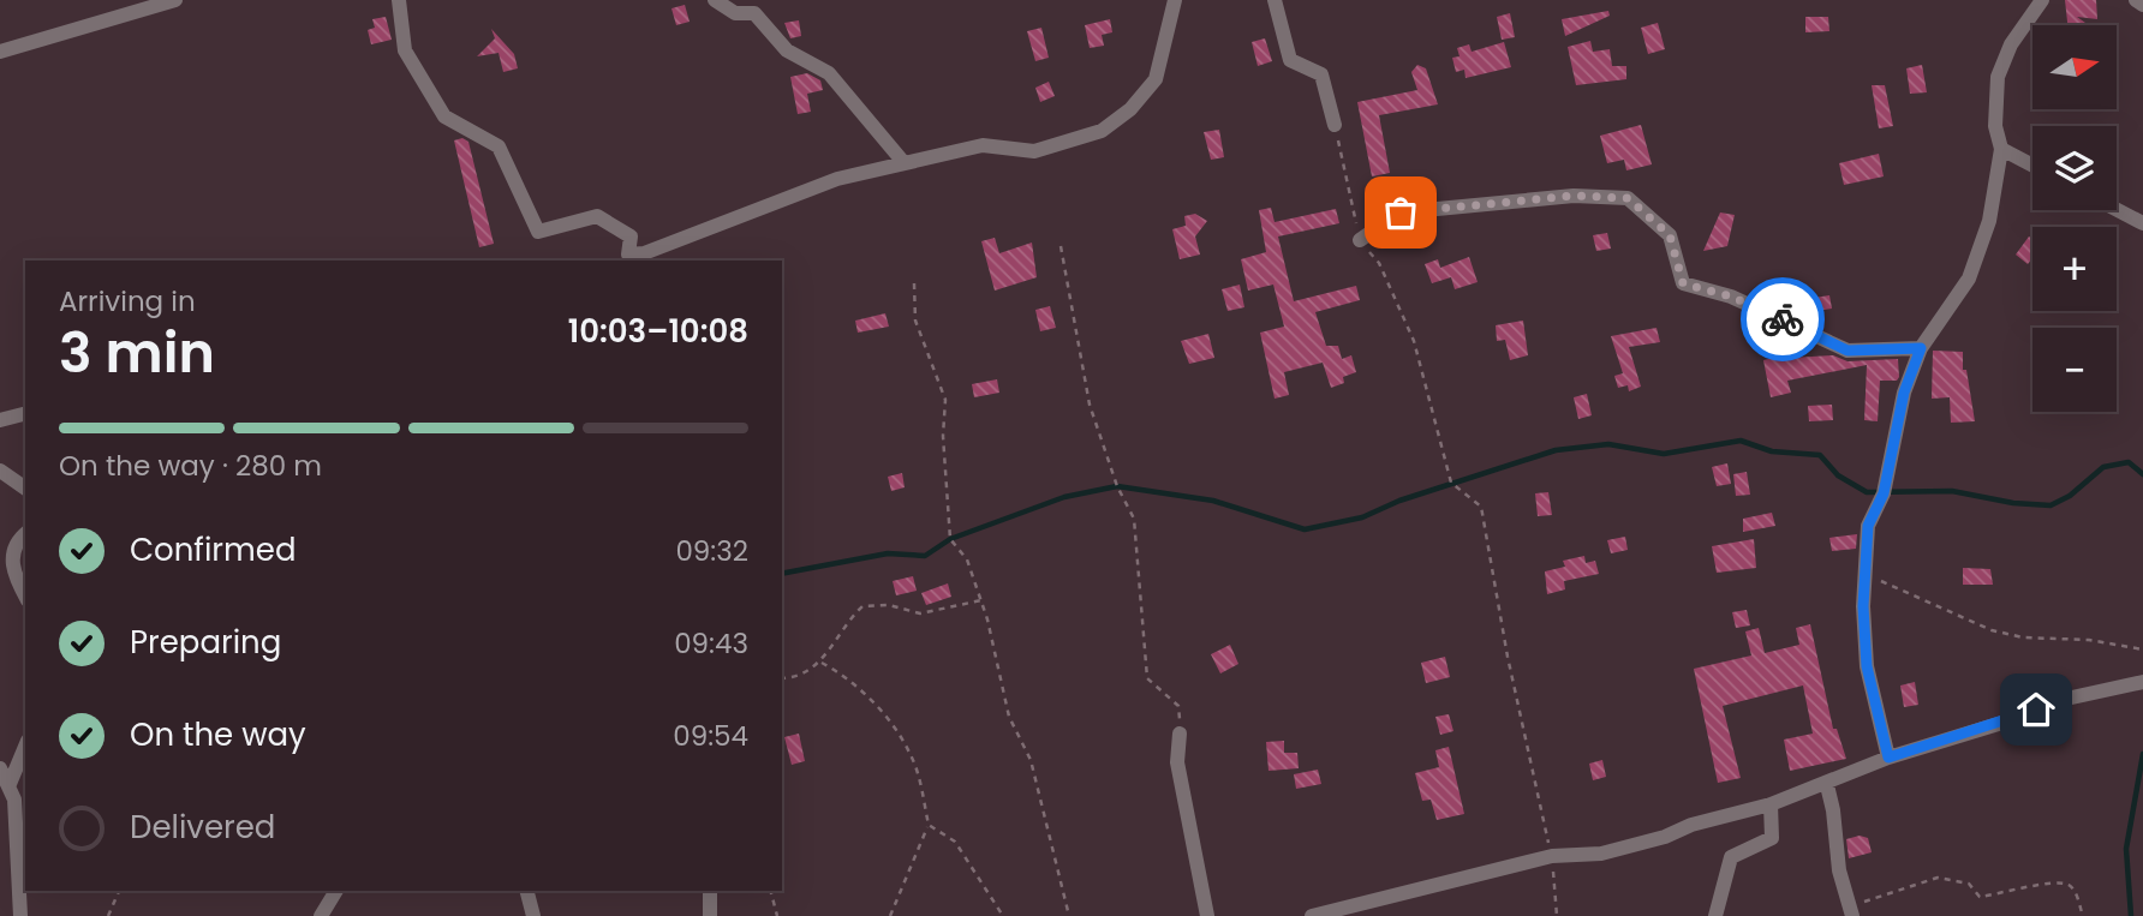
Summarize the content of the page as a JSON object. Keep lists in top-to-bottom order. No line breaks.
{"north":"right","page":{"map_buttons":["+","−"],"heading":["3 min","Arriving in","10:03–10:08"],"bar":"On the way · 280 m","list":[["Confirmed","09:32"],["Preparing","09:43"],["On the way","09:54"],"Delivered"]}}
